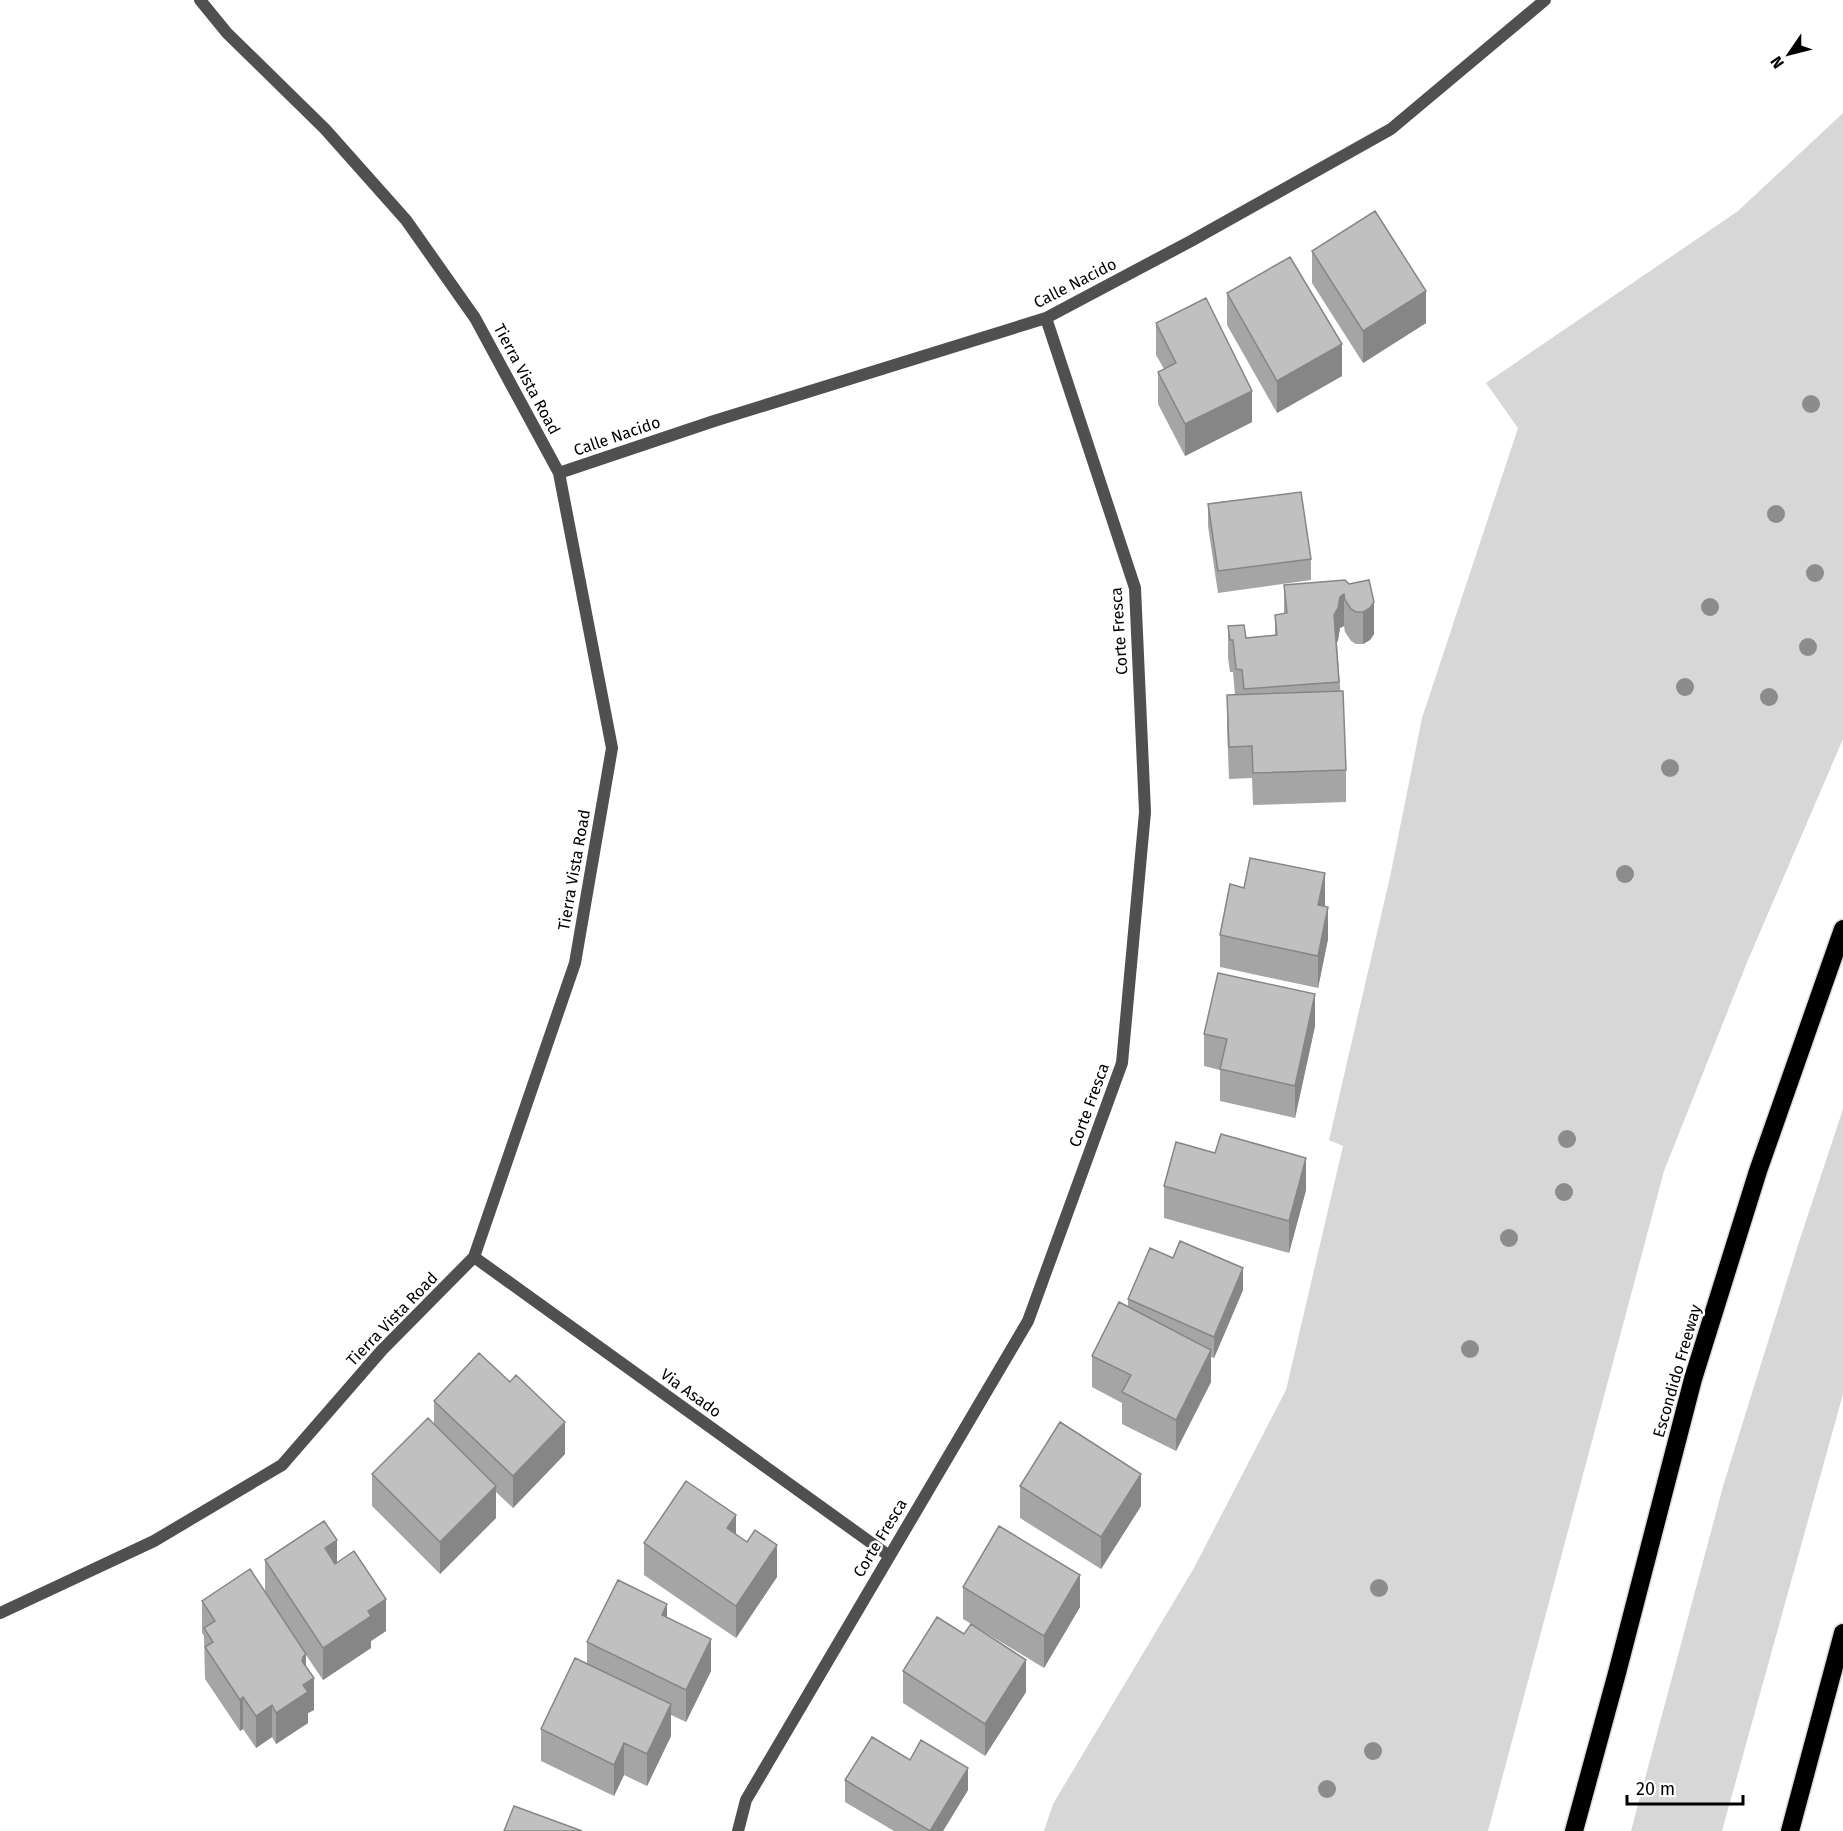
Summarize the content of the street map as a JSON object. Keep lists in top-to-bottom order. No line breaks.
{"streets":{"highway":["Escondido Freeway"],"street":["Calle Nacido","Tierra Vista Road","Corte Fresca","Via Asado"]},"crossings":[["Calle Nacido","Tierra Vista Road"],["Calle Nacido","Corte Fresca"],["Tierra Vista Road","Via Asado"],["Corte Fresca","Via Asado"]],"scale_bar":"20 m","north":"bottom left"}
